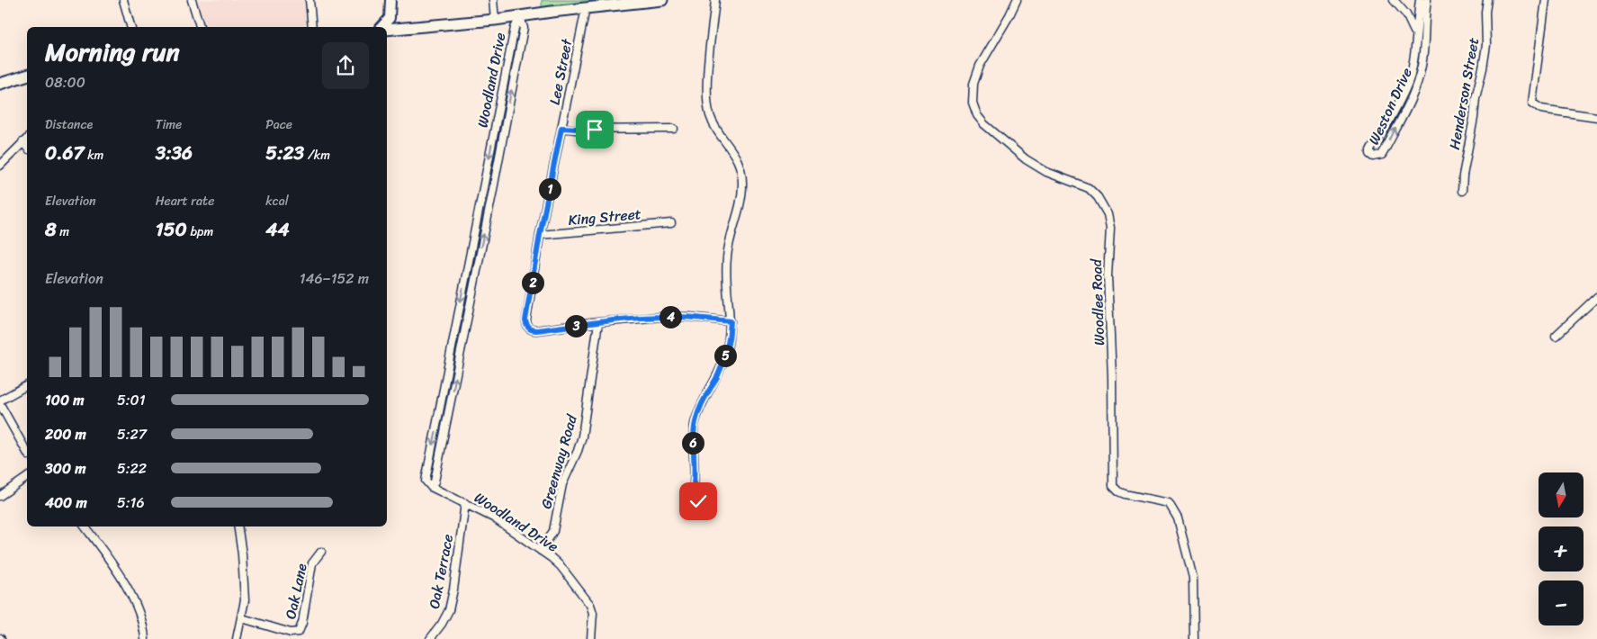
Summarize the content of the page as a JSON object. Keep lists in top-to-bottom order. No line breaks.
{"streets":{"street":["Lee Street","Woodland Drive","Henderson Street","Weston Drive","King Street","Woodlee Road","Greenway Road","Oak Terrace","Oak Lane"]},"crossings":[["Lee Street","King Street"],["Lee Street","Greenway Road"],["Woodland Drive","Greenway Road"],["Woodland Drive","Oak Terrace"]],"north":"bottom","page":{"heading":["Morning run","08:00"],"stats":[["Distance","0.67 km"],["Time","3:36"],["Pace","5:23 /km"],["Elevation","8 m"],["Heart rate","150 bpm"],["kcal","44"]],"pins":["1","2","4","3","5","6"],"chart":["Elevation","146–152 m"],"list":[{"name":"100 m","note":"5:01"},{"name":"200 m","note":"5:27"},{"name":"300 m","note":"5:22"},{"name":"400 m","note":"5:16"}],"map_buttons":["+","−"]}}
